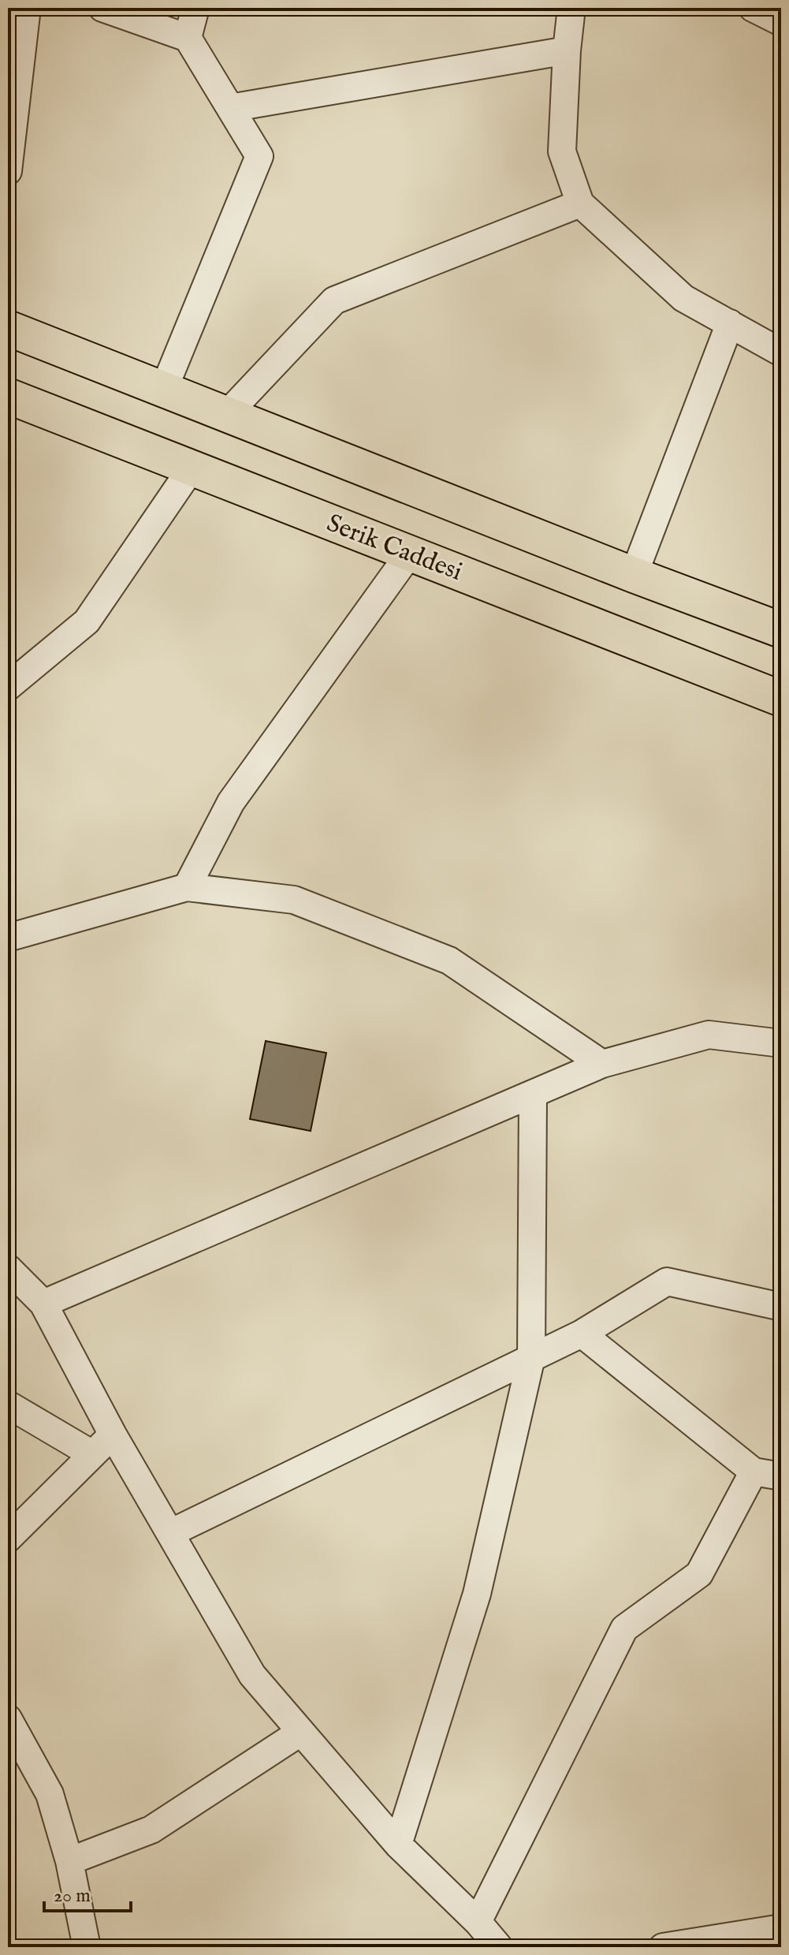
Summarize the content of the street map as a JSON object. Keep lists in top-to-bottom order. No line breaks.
{"streets":{"highway":["Serik Caddesi"]},"scale_bar":"20 m"}
